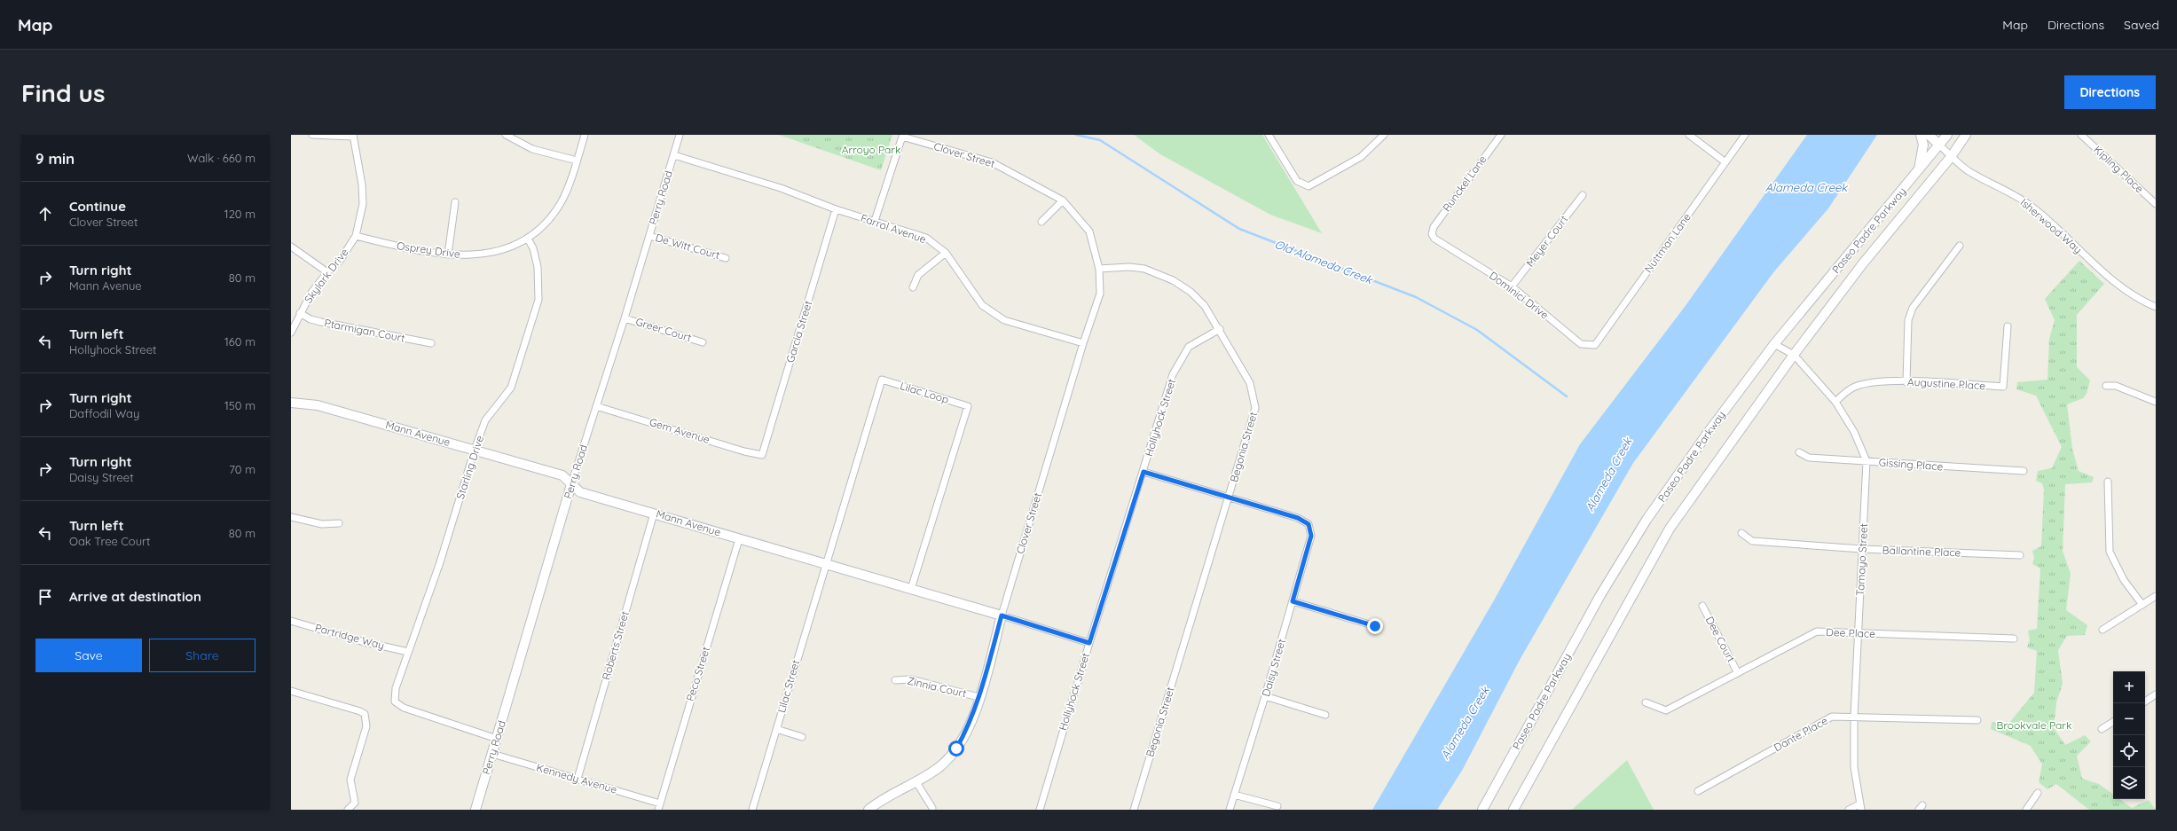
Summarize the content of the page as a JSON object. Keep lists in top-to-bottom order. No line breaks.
{"streets":{"main road":["Clover Street","Perry Road","Isherwood Way","Paseo Padre Parkway","Mann Avenue"],"street":["Kipling Place","Runckel Lane","Farrol Avenue","Meyer Court","Nuttman Lane","De Witt Court","Osprey Drive","Skylark Drive","Dominici Drive","Greer Court","Ptarmigan Court","Garcia Street","Augustine Place","Lilac Loop","Hollyhock Street","Gem Avenue","Begonia Street","Gissing Place","Starling Drive","Ballantine Place","Tamayo Street","Dee Place","Partridge Way","Dee Court","Roberts Street","Daisy Street","Peco Street","Lilac Street","Zinnia Court","Dante Place","Kennedy Avenue"]},"crossings":[["Clover Street","Farrol Avenue"],["Clover Street","Mann Avenue"],["Clover Street","Begonia Street"],["Clover Street","Zinnia Court"],["Runckel Lane","Dominici Drive"],["Perry Road","Farrol Avenue"],["Perry Road","De Witt Court"],["Perry Road","Greer Court"],["Perry Road","Gem Avenue"],["Perry Road","Mann Avenue"],["Perry Road","Starling Drive"],["Perry Road","Kennedy Avenue"],["Isherwood Way","Paseo Padre Parkway"],["Farrol Avenue","Garcia Street"],["Paseo Padre Parkway","Tamayo Street"],["Meyer Court","Dominici Drive"],["Nuttman Lane","Dominici Drive"],["Osprey Drive","Skylark Drive"],["Osprey Drive","Starling Drive"],["Skylark Drive","Ptarmigan Court"],["Garcia Street","Gem Avenue"],["Augustine Place","Tamayo Street"],["Lilac Loop","Mann Avenue"],["Lilac Loop","Lilac Street"],["Hollyhock Street","Mann Avenue"],["Hollyhock Street","Begonia Street"],["Mann Avenue","Starling Drive"],["Mann Avenue","Roberts Street"],["Mann Avenue","Peco Street"],["Mann Avenue","Lilac Street"],["Begonia Street","Daisy Street"],["Gissing Place","Tamayo Street"],["Starling Drive","Partridge Way"],["Ballantine Place","Tamayo Street"],["Tamayo Street","Dee Place"],["Tamayo Street","Dante Place"],["Dee Place","Dee Court"],["Roberts Street","Kennedy Avenue"],["Peco Street","Kennedy Avenue"]],"water":["Alameda Creek","Old Alameda Creek"],"parks":["Arroyo Park","Brookvale Park"],"page":{"header":"Map","nav":["Map","Directions","Saved"],"buttons":["Directions",["Save","Share"]],"title":"Find us","heading":["9 min","Walk · 660 m"],"list":[["Continue","Clover Street","120 m"],["Turn right","Mann Avenue","80 m"],["Turn left","Hollyhock Street","160 m"],["Turn right","Daffodil Way","150 m"],["Turn right","Daisy Street","70 m"],["Turn left","Oak Tree Court","80 m"],"Arrive at destination"],"map_buttons":["+","−"]}}
